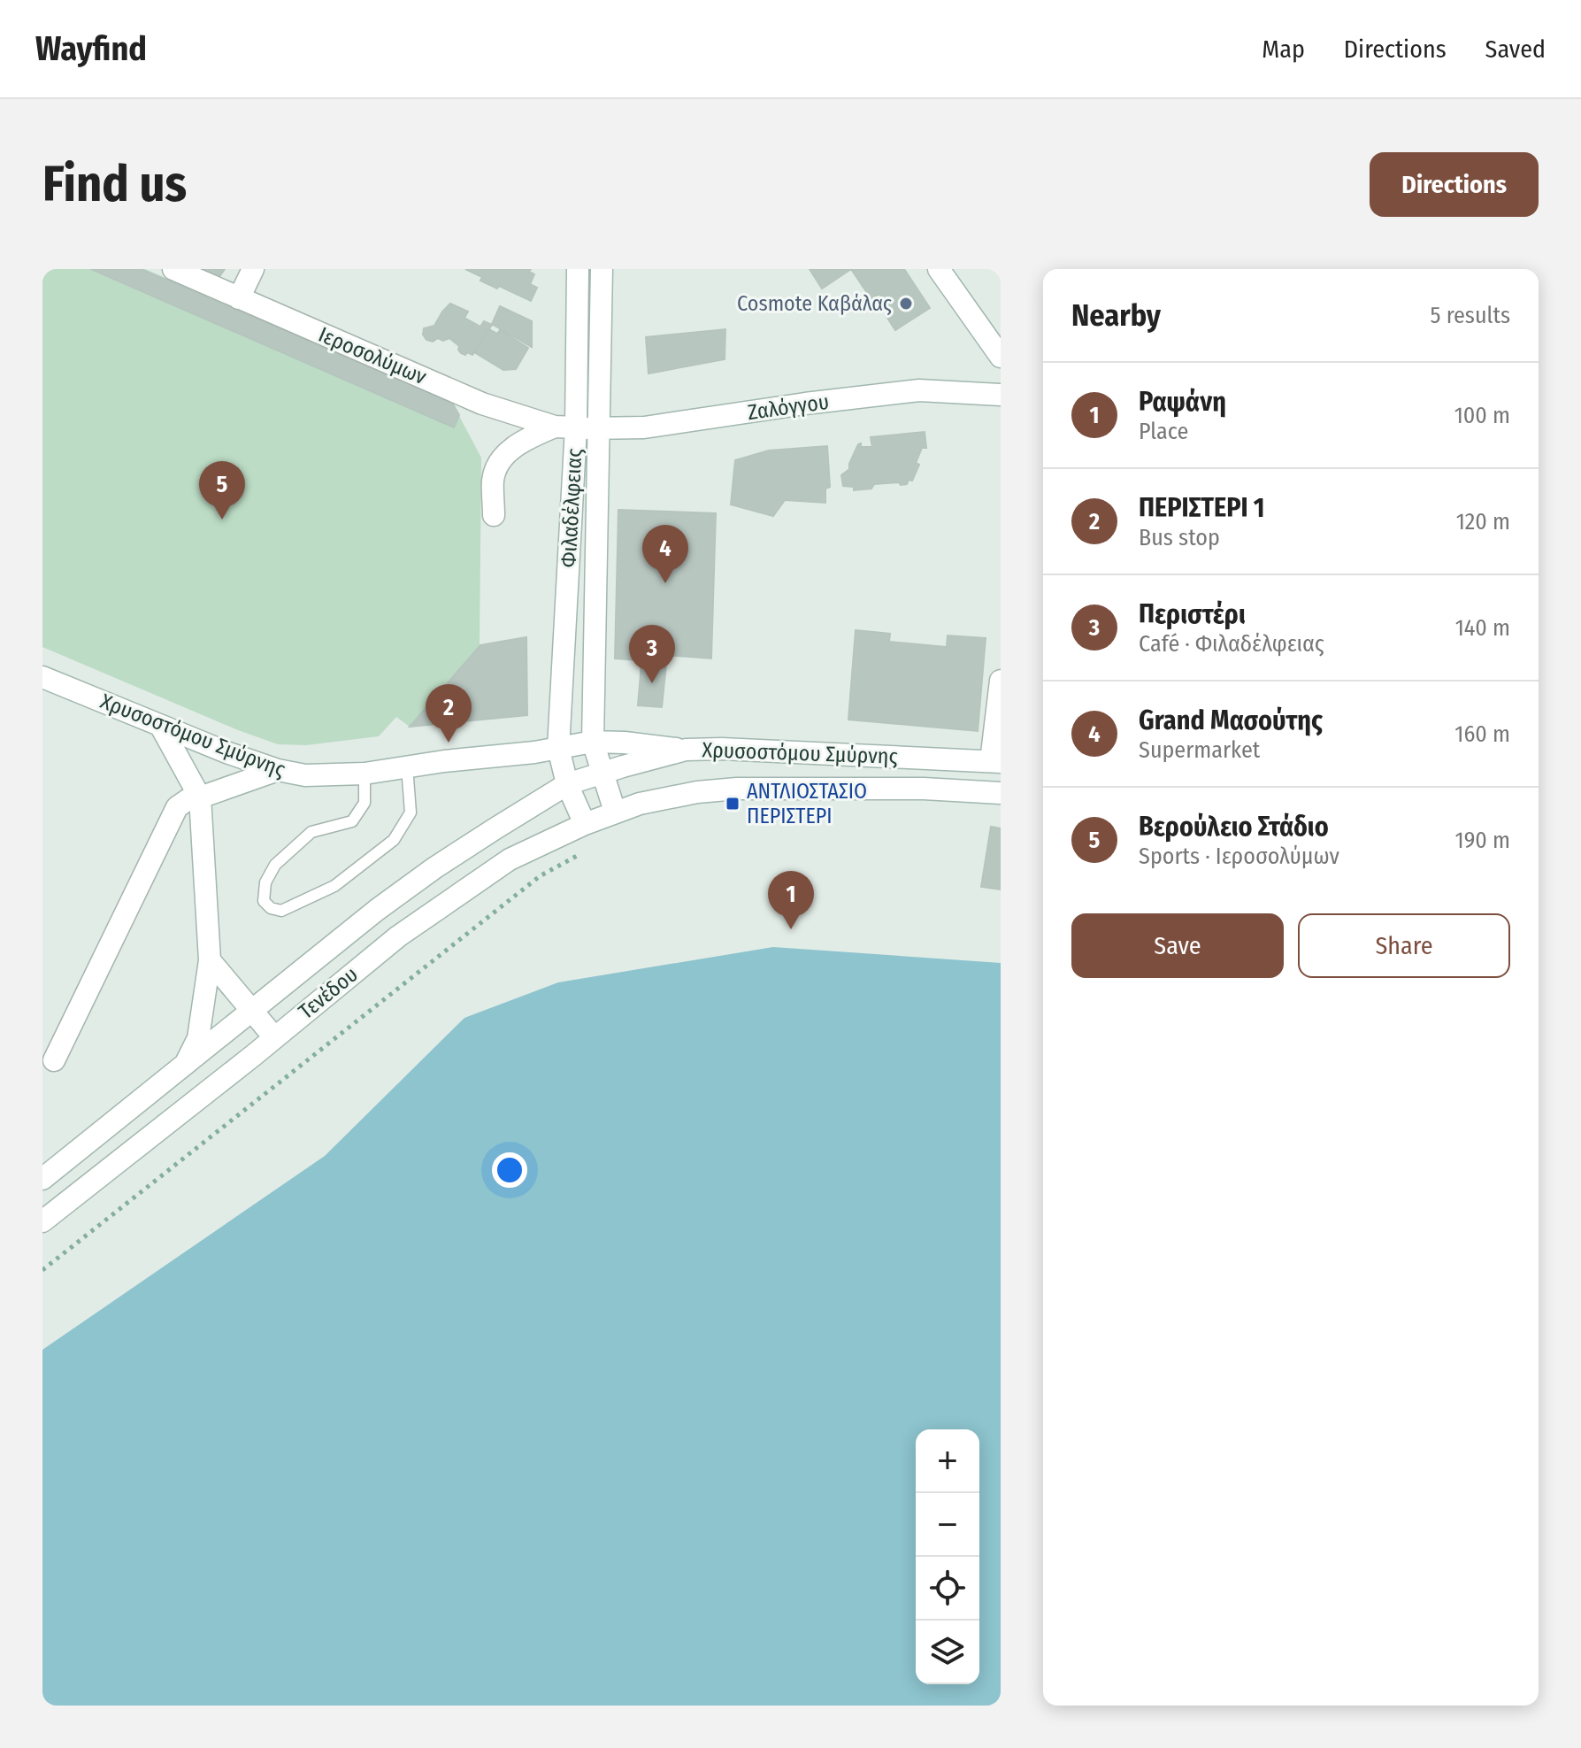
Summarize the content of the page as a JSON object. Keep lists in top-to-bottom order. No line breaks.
{"streets":{"street":["Ιεροσολύμων","Ζαλόγγου","Φιλαδέλφειας","Χρυσοστόμου Σμύρνης","Τενέδου"]},"crossings":[["Ιεροσολύμων","Ζαλόγγου"],["Ιεροσολύμων","Φιλαδέλφειας"],["Ζαλόγγου","Φιλαδέλφειας"],["Φιλαδέλφειας","Χρυσοστόμου Σμύρνης"],["Φιλαδέλφειας","Τενέδου"],["Χρυσοστόμου Σμύρνης","Τενέδου"]],"places":{"other":["Cosmote Καβάλας"],"transit":["ΑΝΤΛΙΟΣΤΑΣΙΟ ΠΕΡΙΣΤΕΡΙ"]},"page":{"header":"Wayfind","nav":["Map","Directions","Saved"],"buttons":["Directions",["Save","Share"]],"title":"Find us","heading":["Nearby","5 results"],"list":[{"mark":"1","name":"Ραψάνη","note":"Place","value":"100 m"},{"mark":"2","name":"ΠΕΡΙΣΤΕΡΙ 1","note":"Bus stop","value":"120 m"},{"mark":"3","name":"Περιστέρι","note":"Café · Φιλαδέλφειας","value":"140 m"},{"mark":"4","name":"Grand Μασούτης","note":"Supermarket","value":"160 m"},{"mark":"5","name":"Βερούλειο Στάδιο","note":"Sports · Ιεροσολύμων","value":"190 m"}],"pins":["5","4","3","2","1"],"map_buttons":["+","−"]}}
